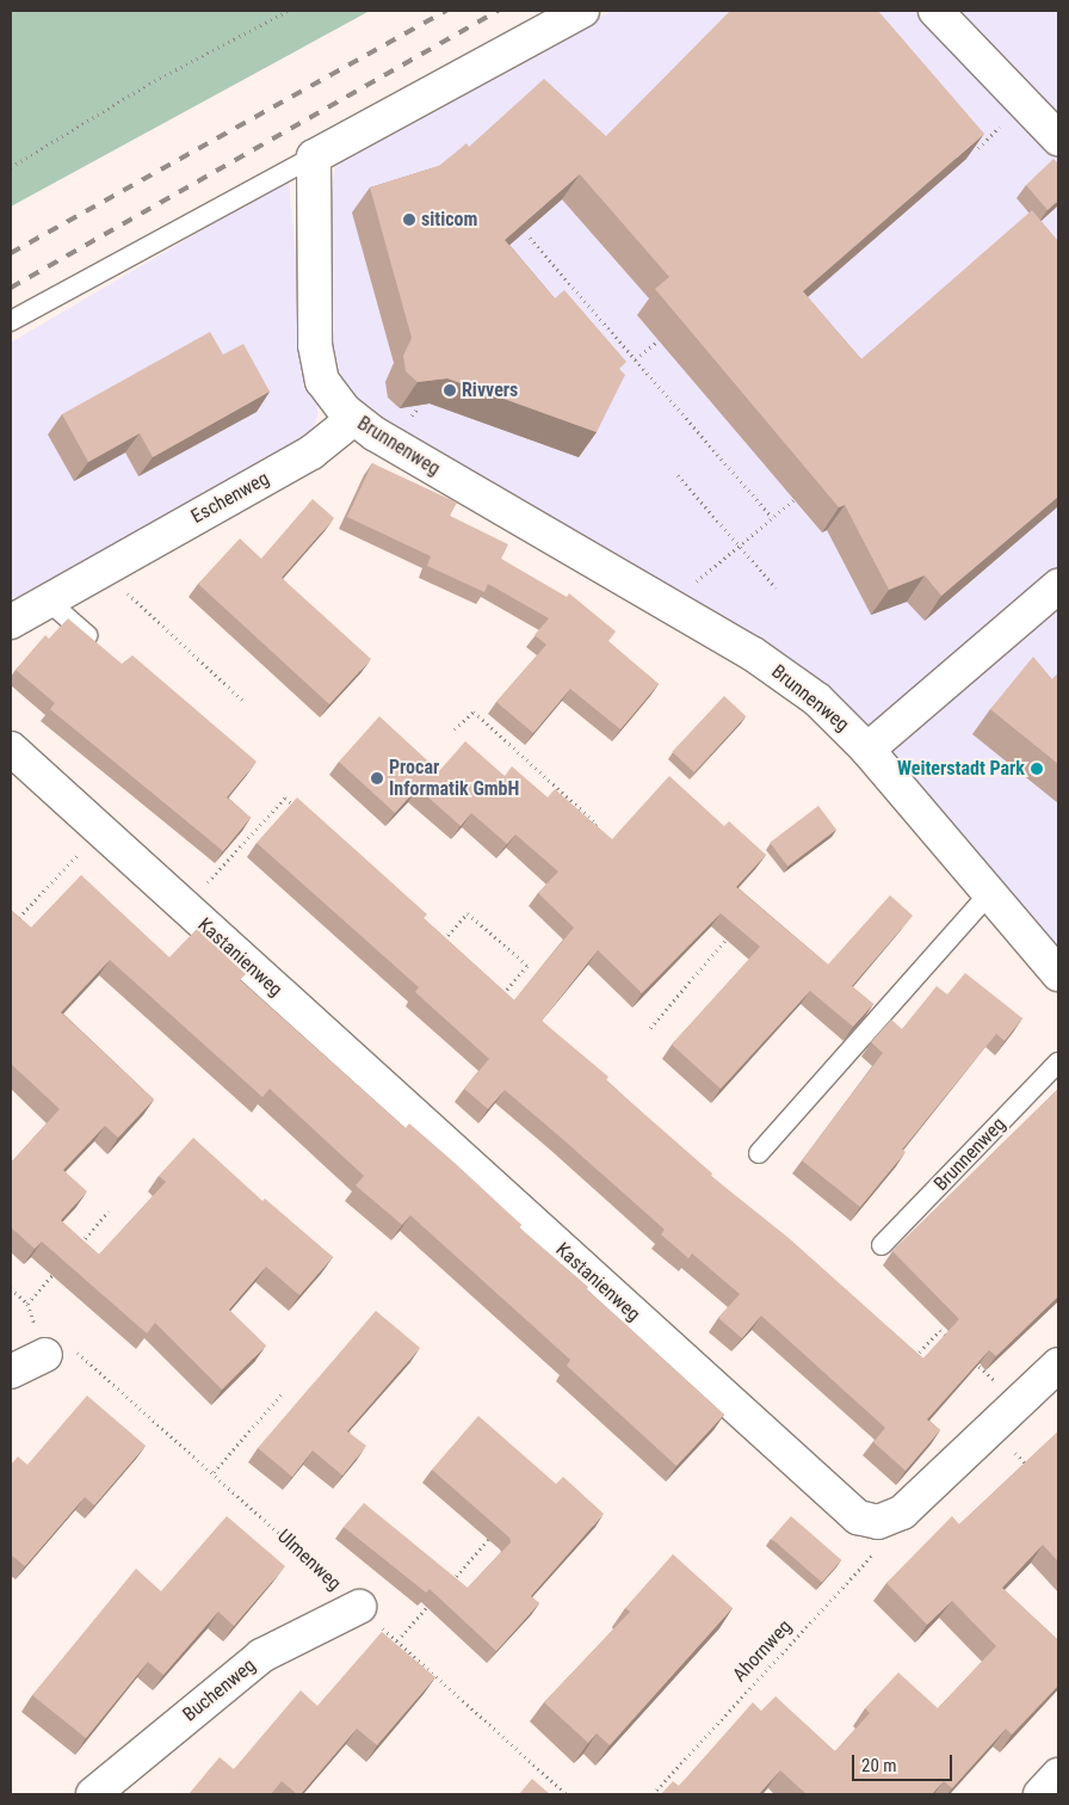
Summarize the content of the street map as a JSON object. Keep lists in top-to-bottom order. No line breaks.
{"streets":{"street":["Brunnenweg","Eschenweg","Kastanienweg","Buchenweg"],"path":["Ulmenweg","Ahornweg"]},"crossings":[["Brunnenweg","Eschenweg"],["Kastanienweg","Ahornweg"],["Ulmenweg","Buchenweg"]],"places":["siticom","Rivvers","Weiterstadt Park","Procar Informatik GmbH"],"scale_bar":"20 m"}
